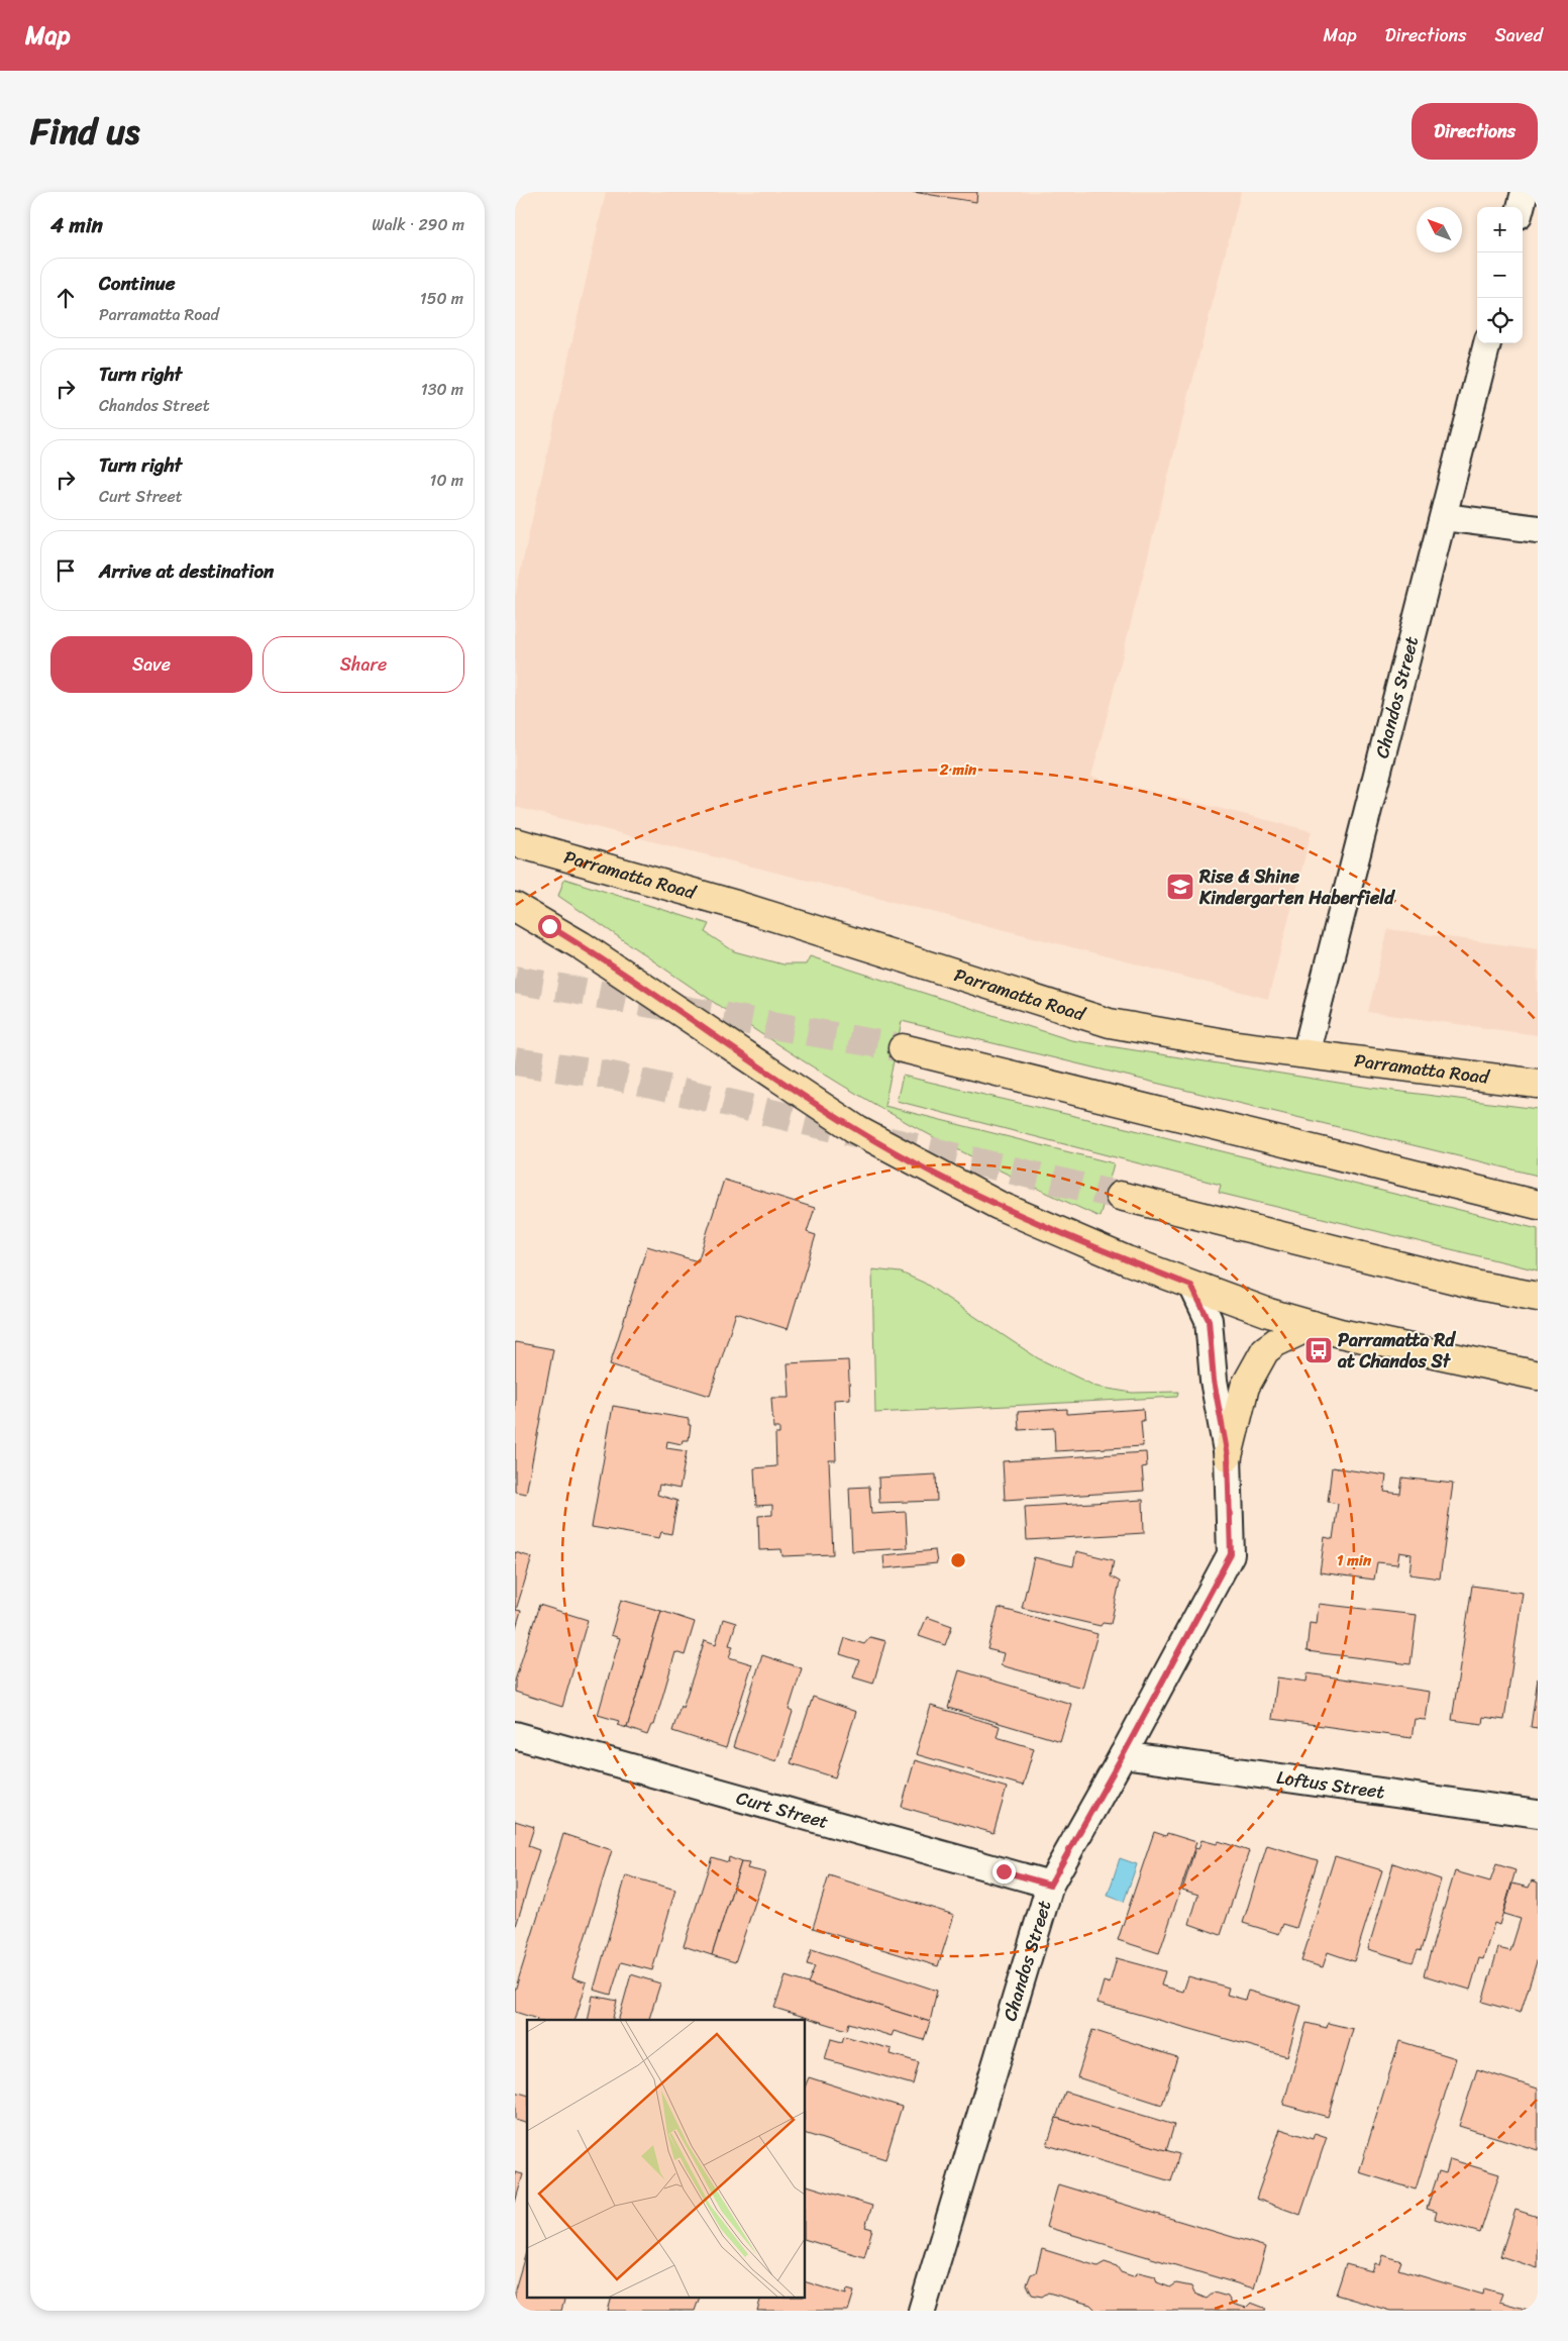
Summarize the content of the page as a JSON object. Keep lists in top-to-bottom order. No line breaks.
{"streets":{"main road":["Parramatta Road"],"street":["Chandos Street","Loftus Street","Curt Street"]},"crossings":[["Chandos Street","Parramatta Road"],["Chandos Street","Loftus Street"],["Chandos Street","Curt Street"]],"places":{"school or university":["Rise & Shine Kindergarten Haberfield"],"bus stop":["Parramatta Rd at Chandos St"]},"north":"top left","page":{"header":"Map","nav":["Map","Directions","Saved"],"title":"Find us","buttons":["Directions",["Save","Share"]],"heading":["4 min","Walk · 290 m"],"map_buttons":["+","−"],"list":[["Continue","Parramatta Road","150 m"],["Turn right","Chandos Street","130 m"],["Turn right","Curt Street","10 m"],"Arrive at destination"]},"rings":["2 min","1 min"]}
